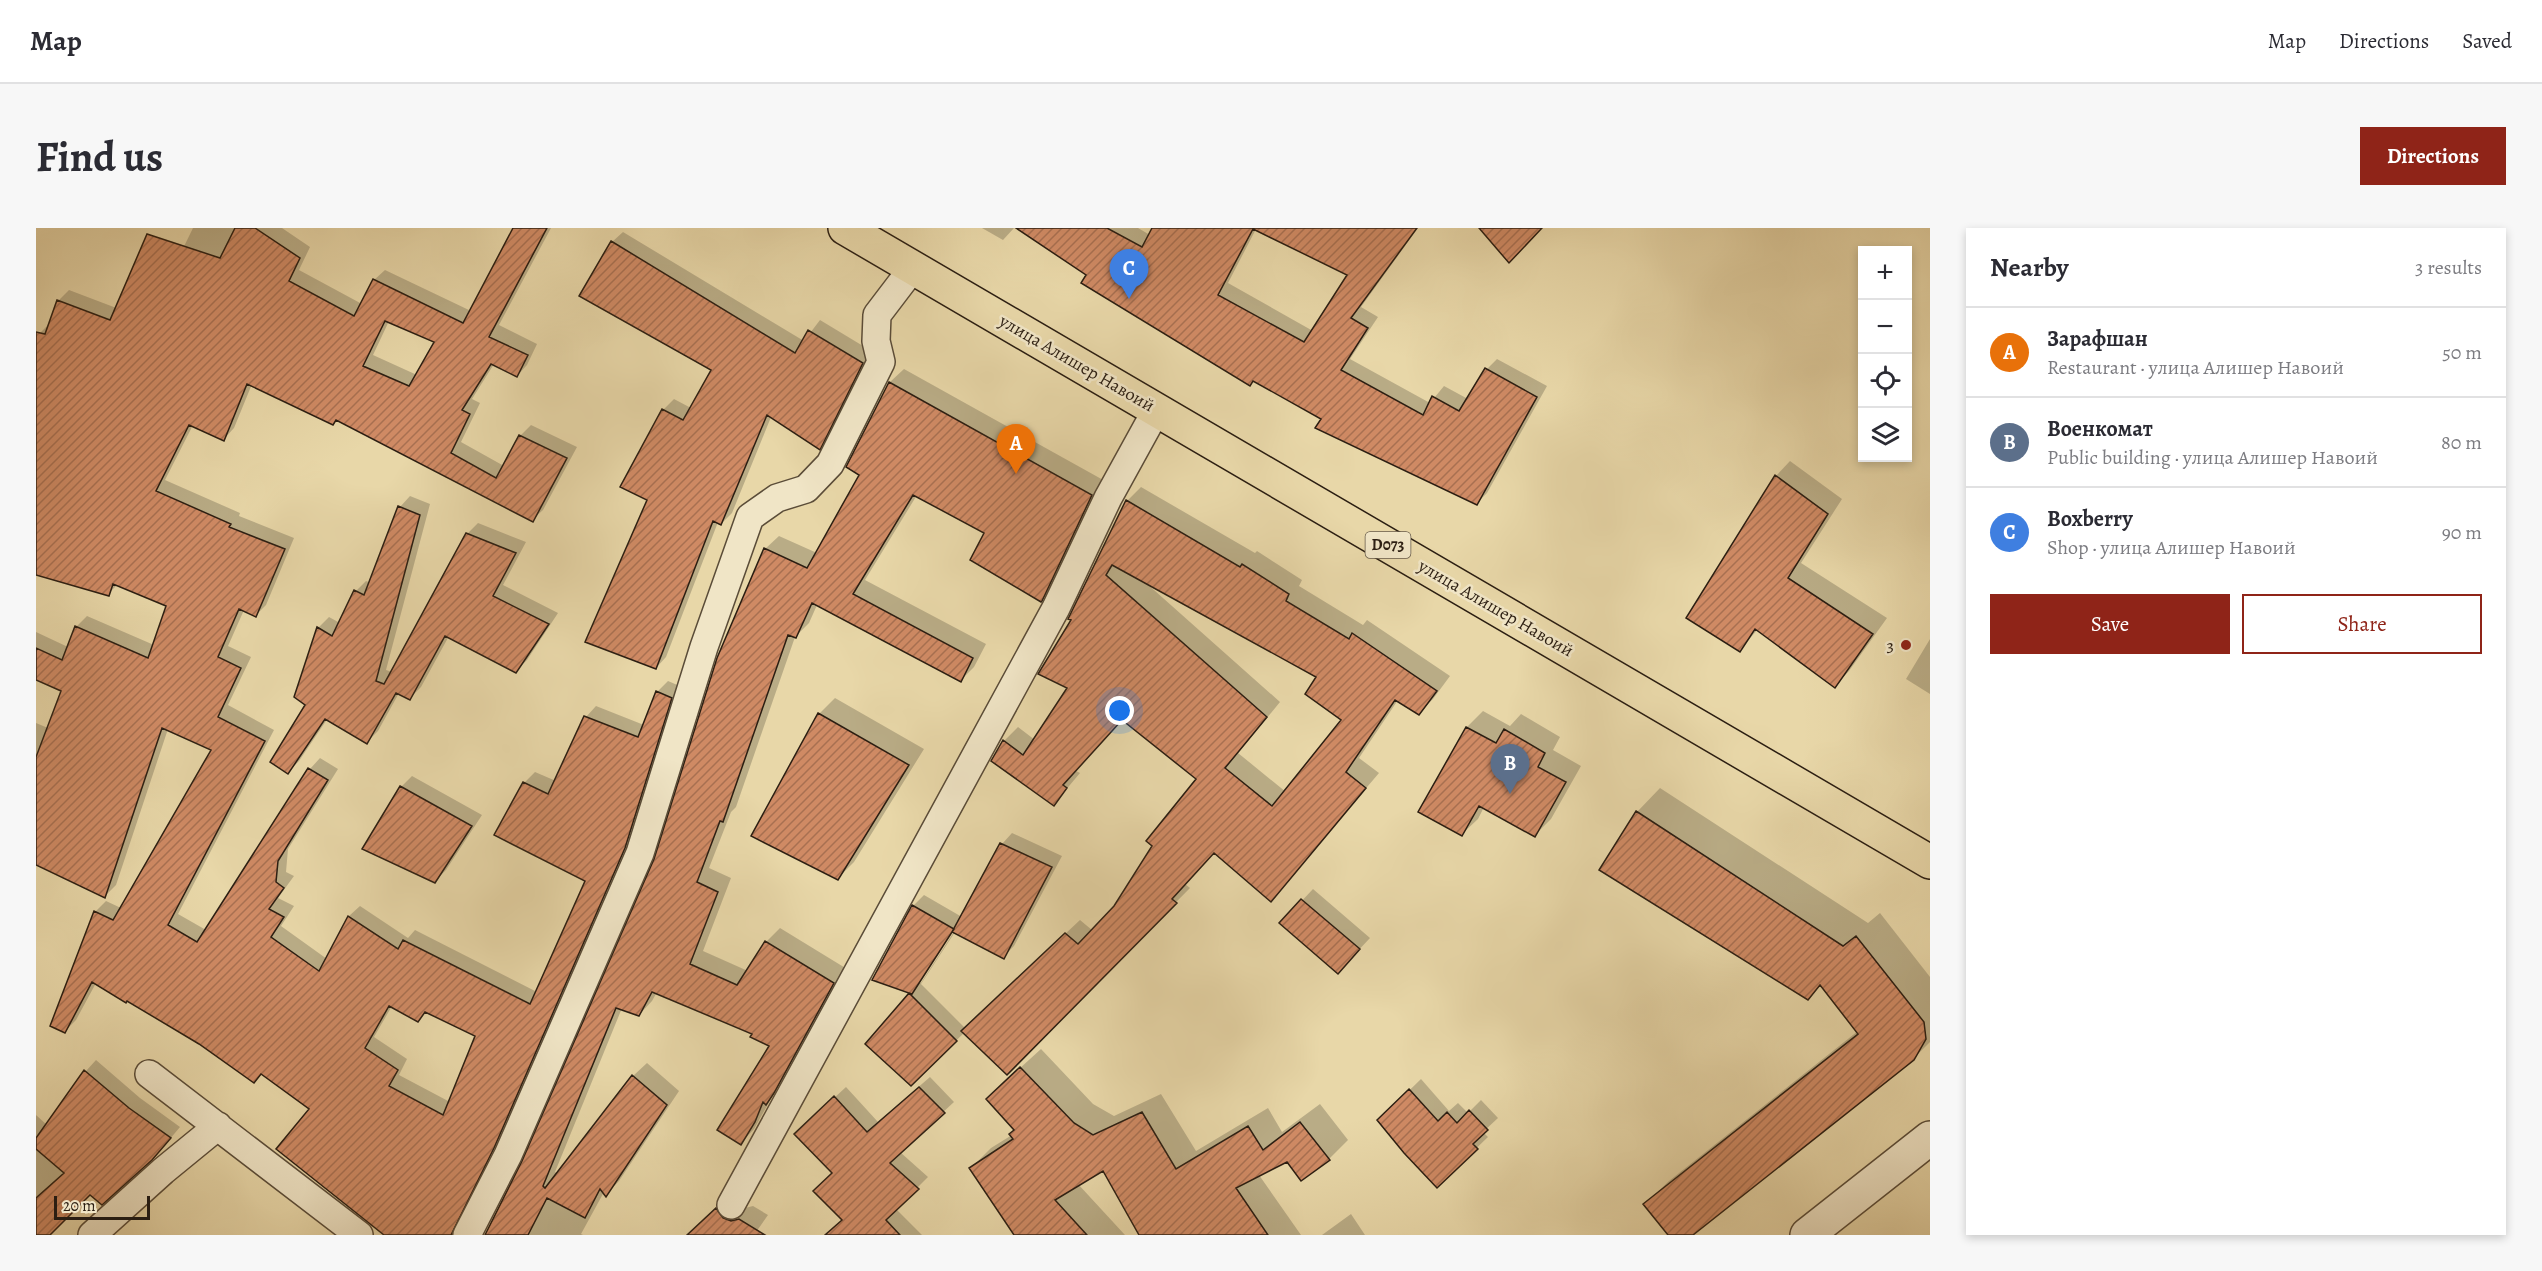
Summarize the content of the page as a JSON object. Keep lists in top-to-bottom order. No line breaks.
{"streets":{"main road":["улица Алишер Навоий","D073"]},"places":["3"],"scale_bar":"20 m","page":{"header":"Map","nav":["Map","Directions","Saved"],"buttons":["Directions",["Save","Share"]],"title":"Find us","heading":["Nearby","3 results"],"map_buttons":["+","−"],"pins":["C","A","B"],"list":[{"mark":"A","name":"Зарафшан","note":"Restaurant · улица Алишер Навоий","value":"50 m"},{"mark":"B","name":"Военкомат","note":"Public building · улица Алишер Навоий","value":"80 m"},{"mark":"C","name":"Boxberry","note":"Shop · улица Алишер Навоий","value":"90 m"}],"scale":"20 m"}}
